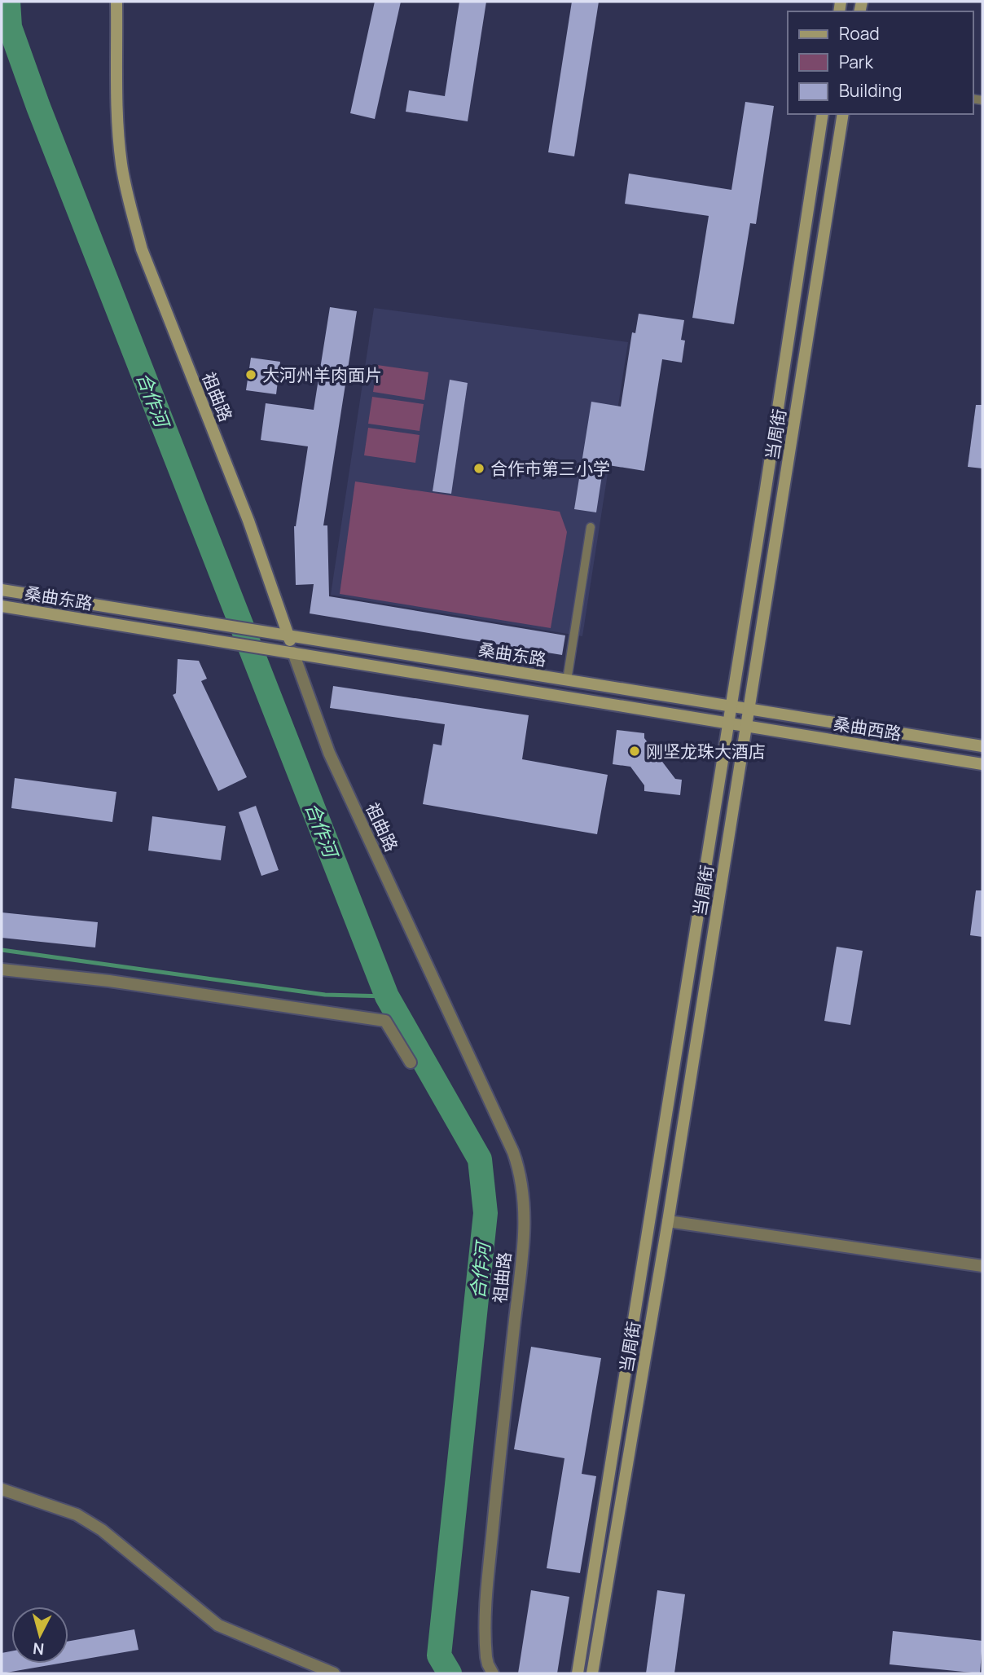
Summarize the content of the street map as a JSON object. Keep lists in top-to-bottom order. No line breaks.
{"streets":{"main road":["祖曲路","当周街","桑曲东路","桑曲西路"]},"crossings":[["祖曲路","桑曲东路"],["当周街","桑曲东路"],["当周街","桑曲西路"],["桑曲东路","桑曲西路"]],"water":["合作河"],"places":["大河州羊肉面片","合作市第三小学","刚坚龙珠大酒店"],"legend":["Road","Park","Building"],"north":"bottom"}
